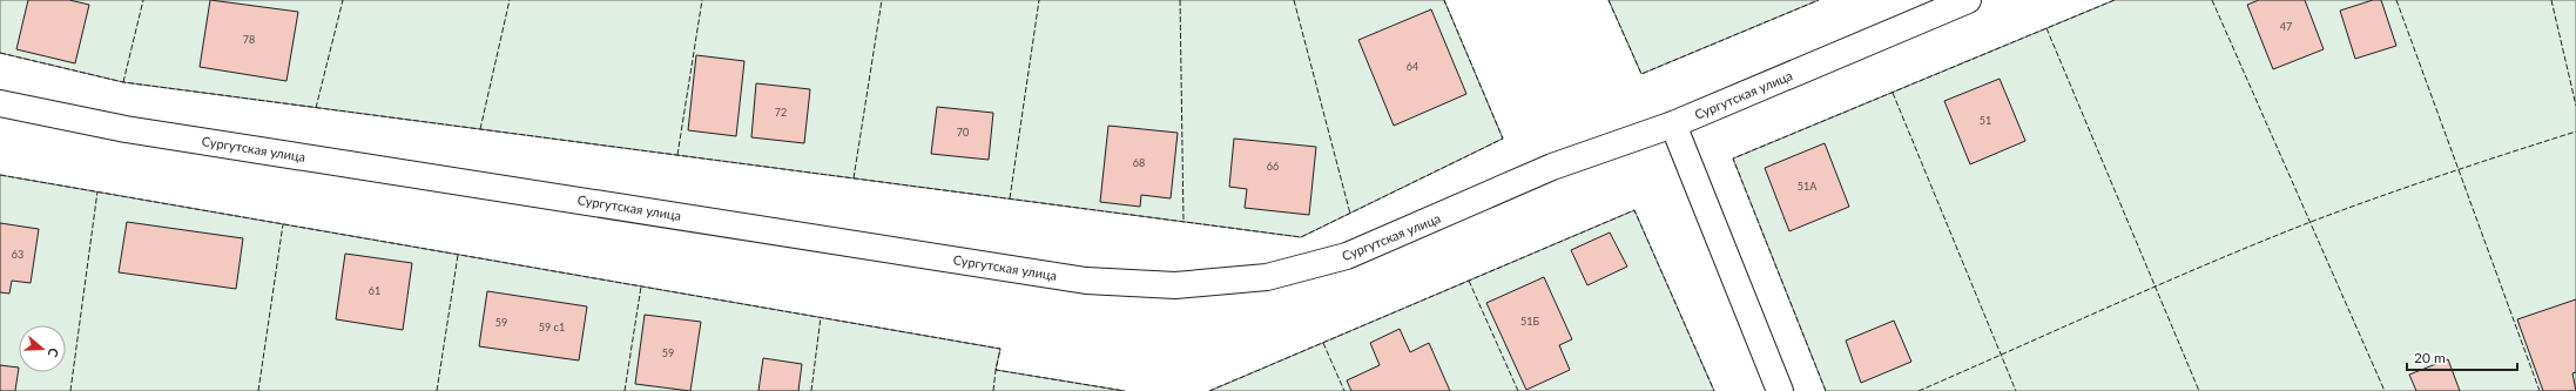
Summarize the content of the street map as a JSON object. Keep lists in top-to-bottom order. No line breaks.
{"streets":{"street":["Сургутская улица"]},"house_numbers":["47","78","64","72","51","70","68","66","51А","63","61","51Б","59","59 с1","59"],"scale_bar":"20 m","north":"right"}
